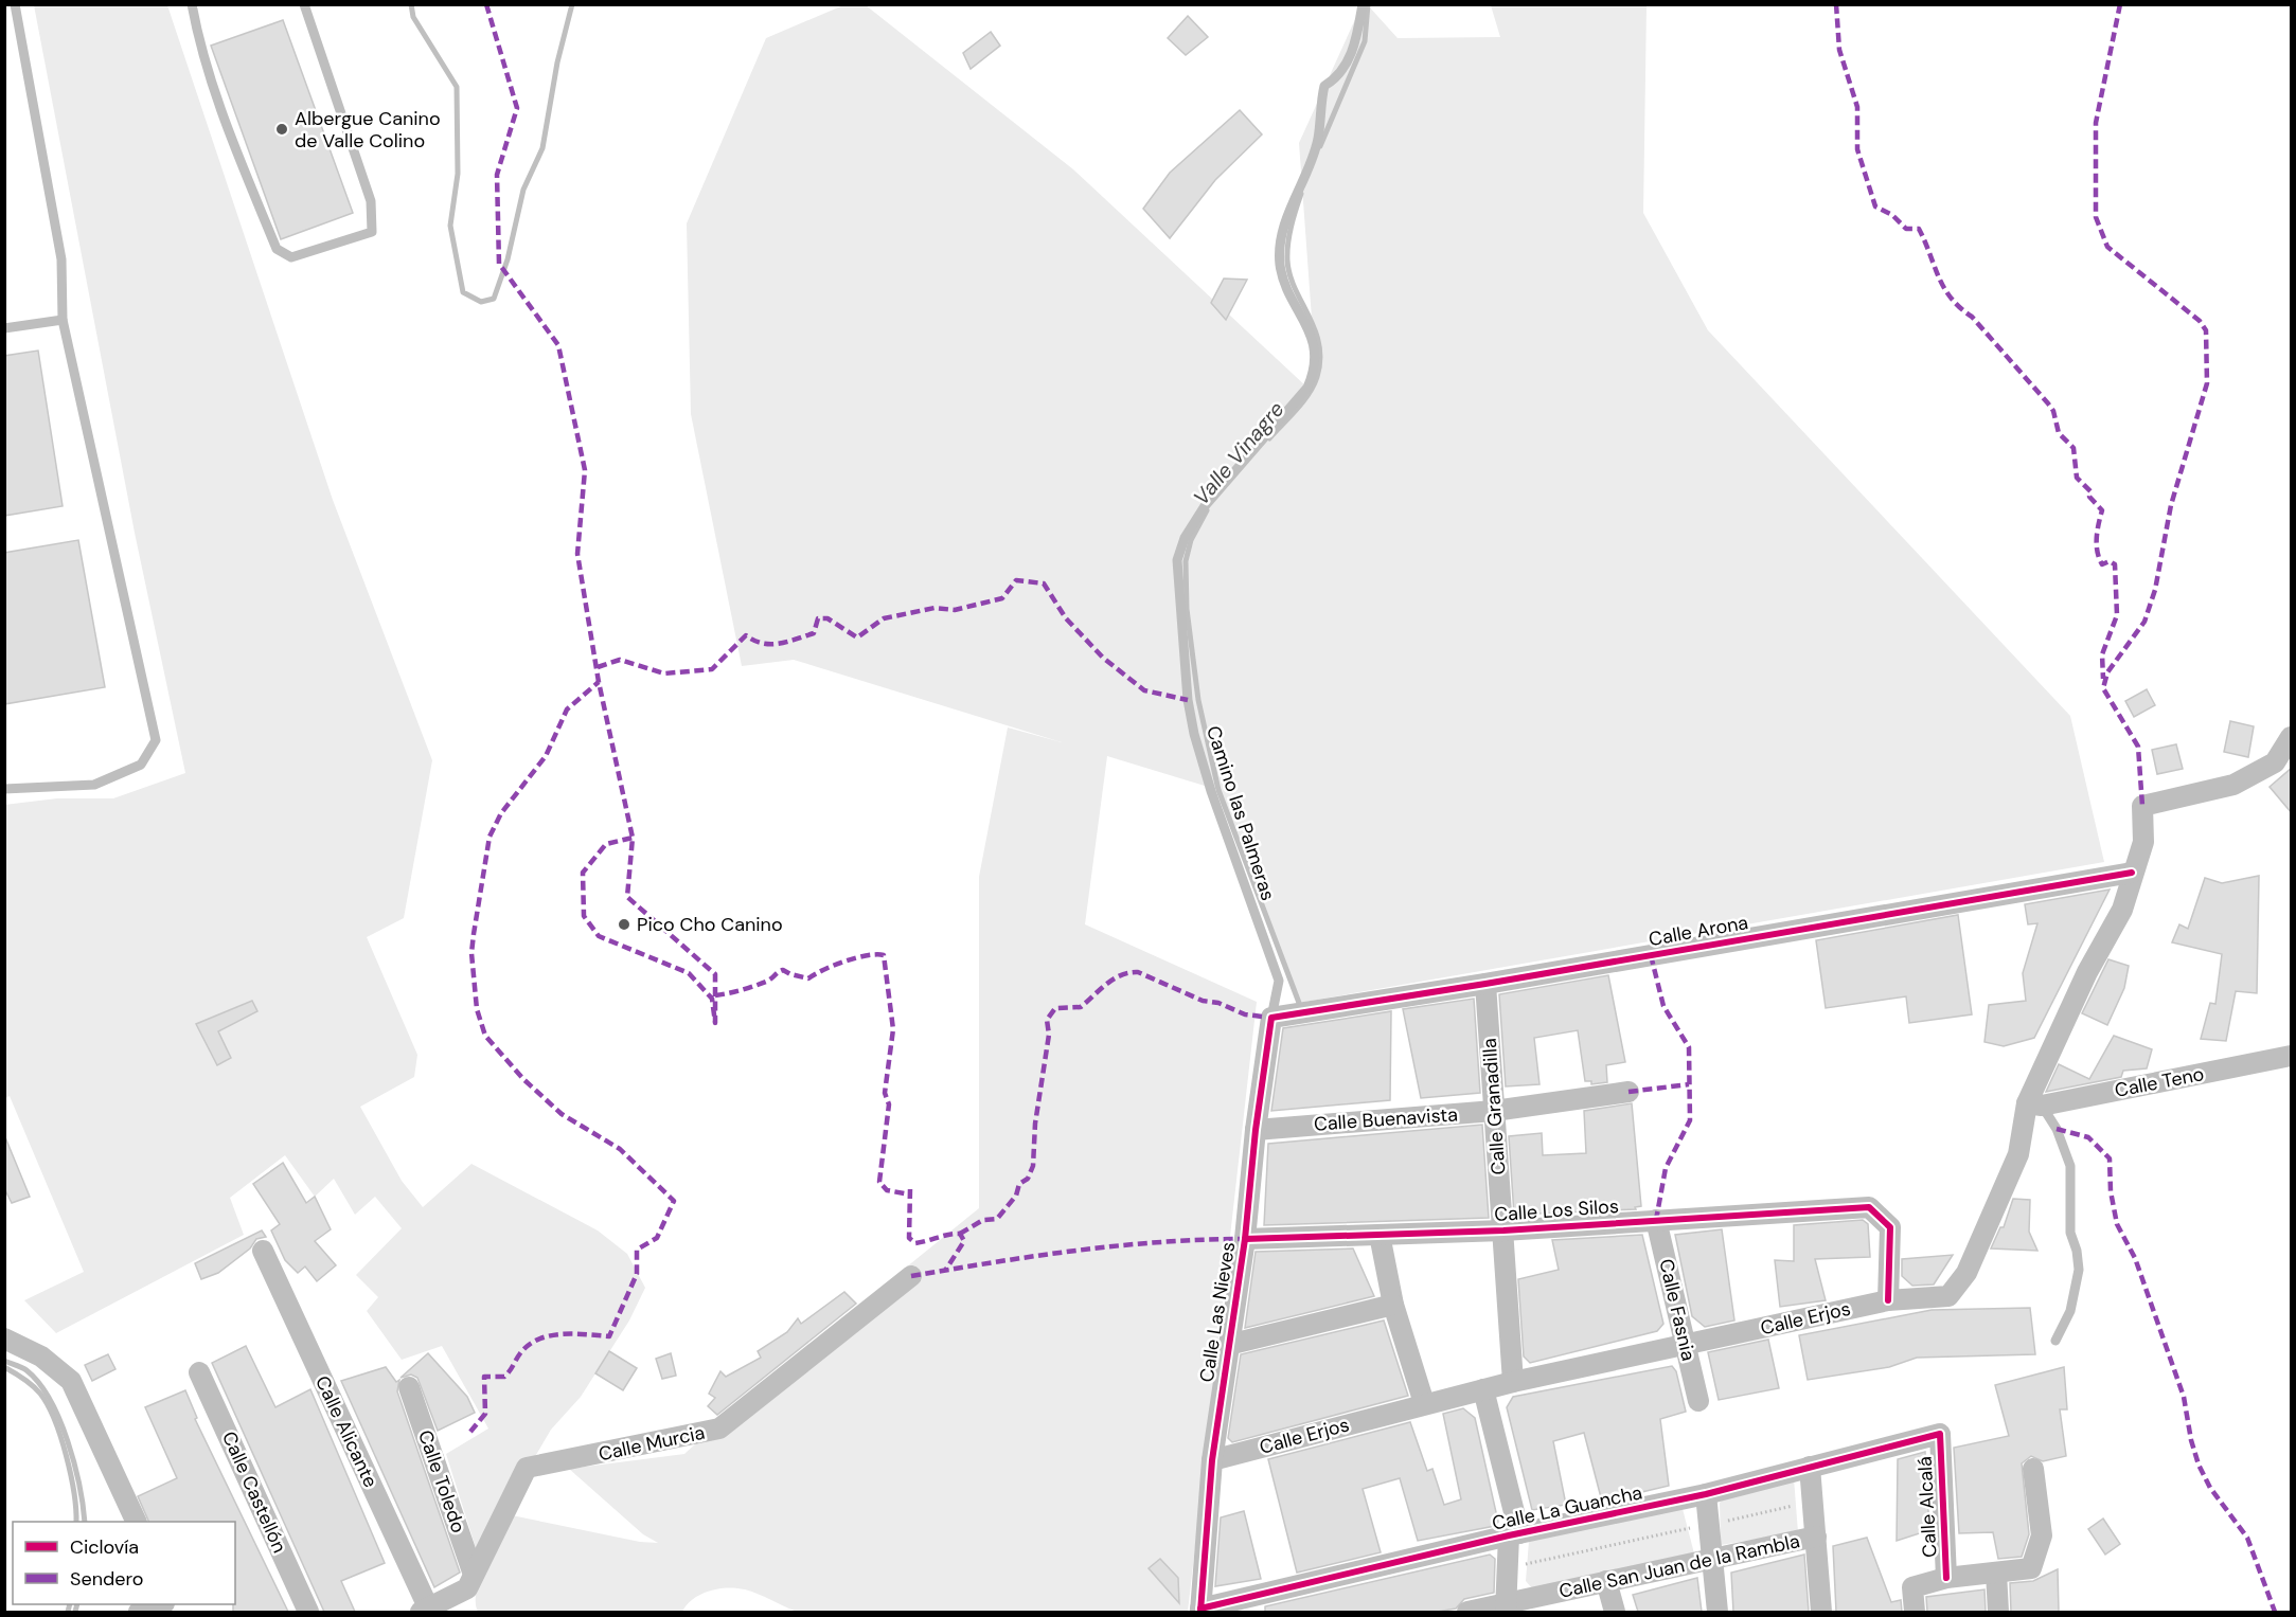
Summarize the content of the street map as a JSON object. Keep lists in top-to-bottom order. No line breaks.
{"streets":{"street":["Calle Arona","Calle Teno","Calle Granadilla","Calle Buenavista","Calle Los Silos","Calle Fasnia","Calle Las Nieves","Calle Erjos","Calle Alicante","Calle Murcia","Calle Toledo","Calle Castellón","Calle Alcalá","Calle La Guancha","Calle San Juan de la Rambla"],"lane":["Camino las Palmeras"]},"crossings":[["Camino las Palmeras","Calle Arona"],["Camino las Palmeras","Calle Las Nieves"],["Calle Arona","Calle Granadilla"],["Calle Arona","Calle Las Nieves"],["Calle Arona","Calle Erjos"],["Calle Teno","Calle Erjos"],["Calle Granadilla","Calle Buenavista"],["Calle Granadilla","Calle Los Silos"],["Calle Granadilla","Calle Erjos"],["Calle Buenavista","Calle Las Nieves"],["Calle Los Silos","Calle Fasnia"],["Calle Los Silos","Calle Las Nieves"],["Calle Los Silos","Calle Erjos"],["Calle Fasnia","Calle Erjos"],["Calle Las Nieves","Calle Erjos"],["Calle Las Nieves","Calle La Guancha"],["Calle Alicante","Calle Murcia"],["Calle Murcia","Calle Toledo"],["Calle Alcalá","Calle La Guancha"]],"water":["Valle Vinagre"],"places":["Albergue Canino de Valle Colino","Pico Cho Canino"],"legend":["Ciclovía","Sendero"]}
